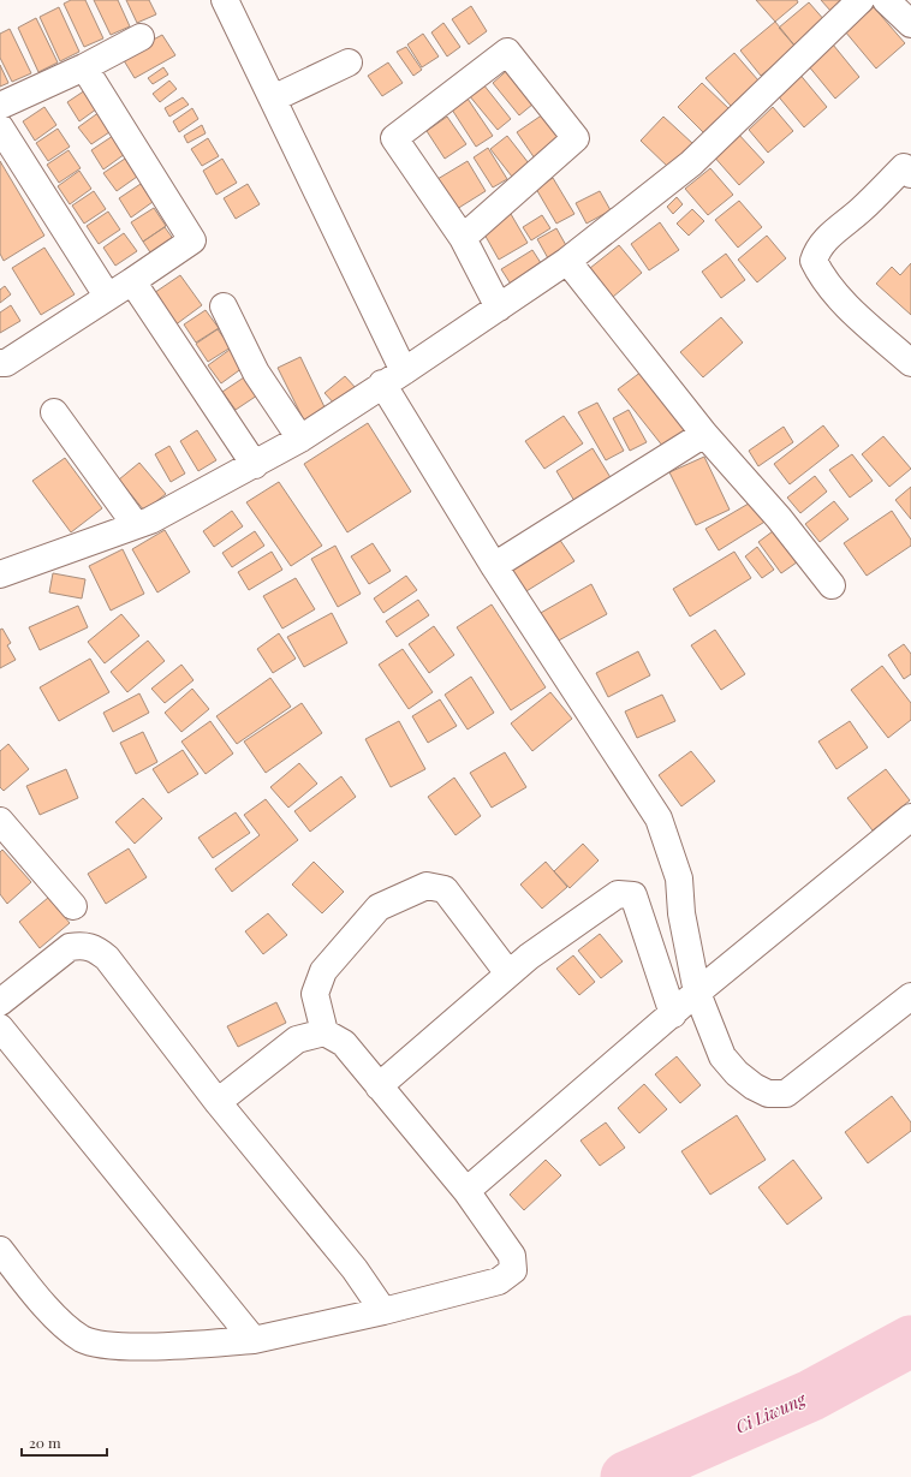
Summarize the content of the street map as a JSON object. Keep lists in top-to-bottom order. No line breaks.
{"water":["Ci Liwung"],"scale_bar":"20 m"}
